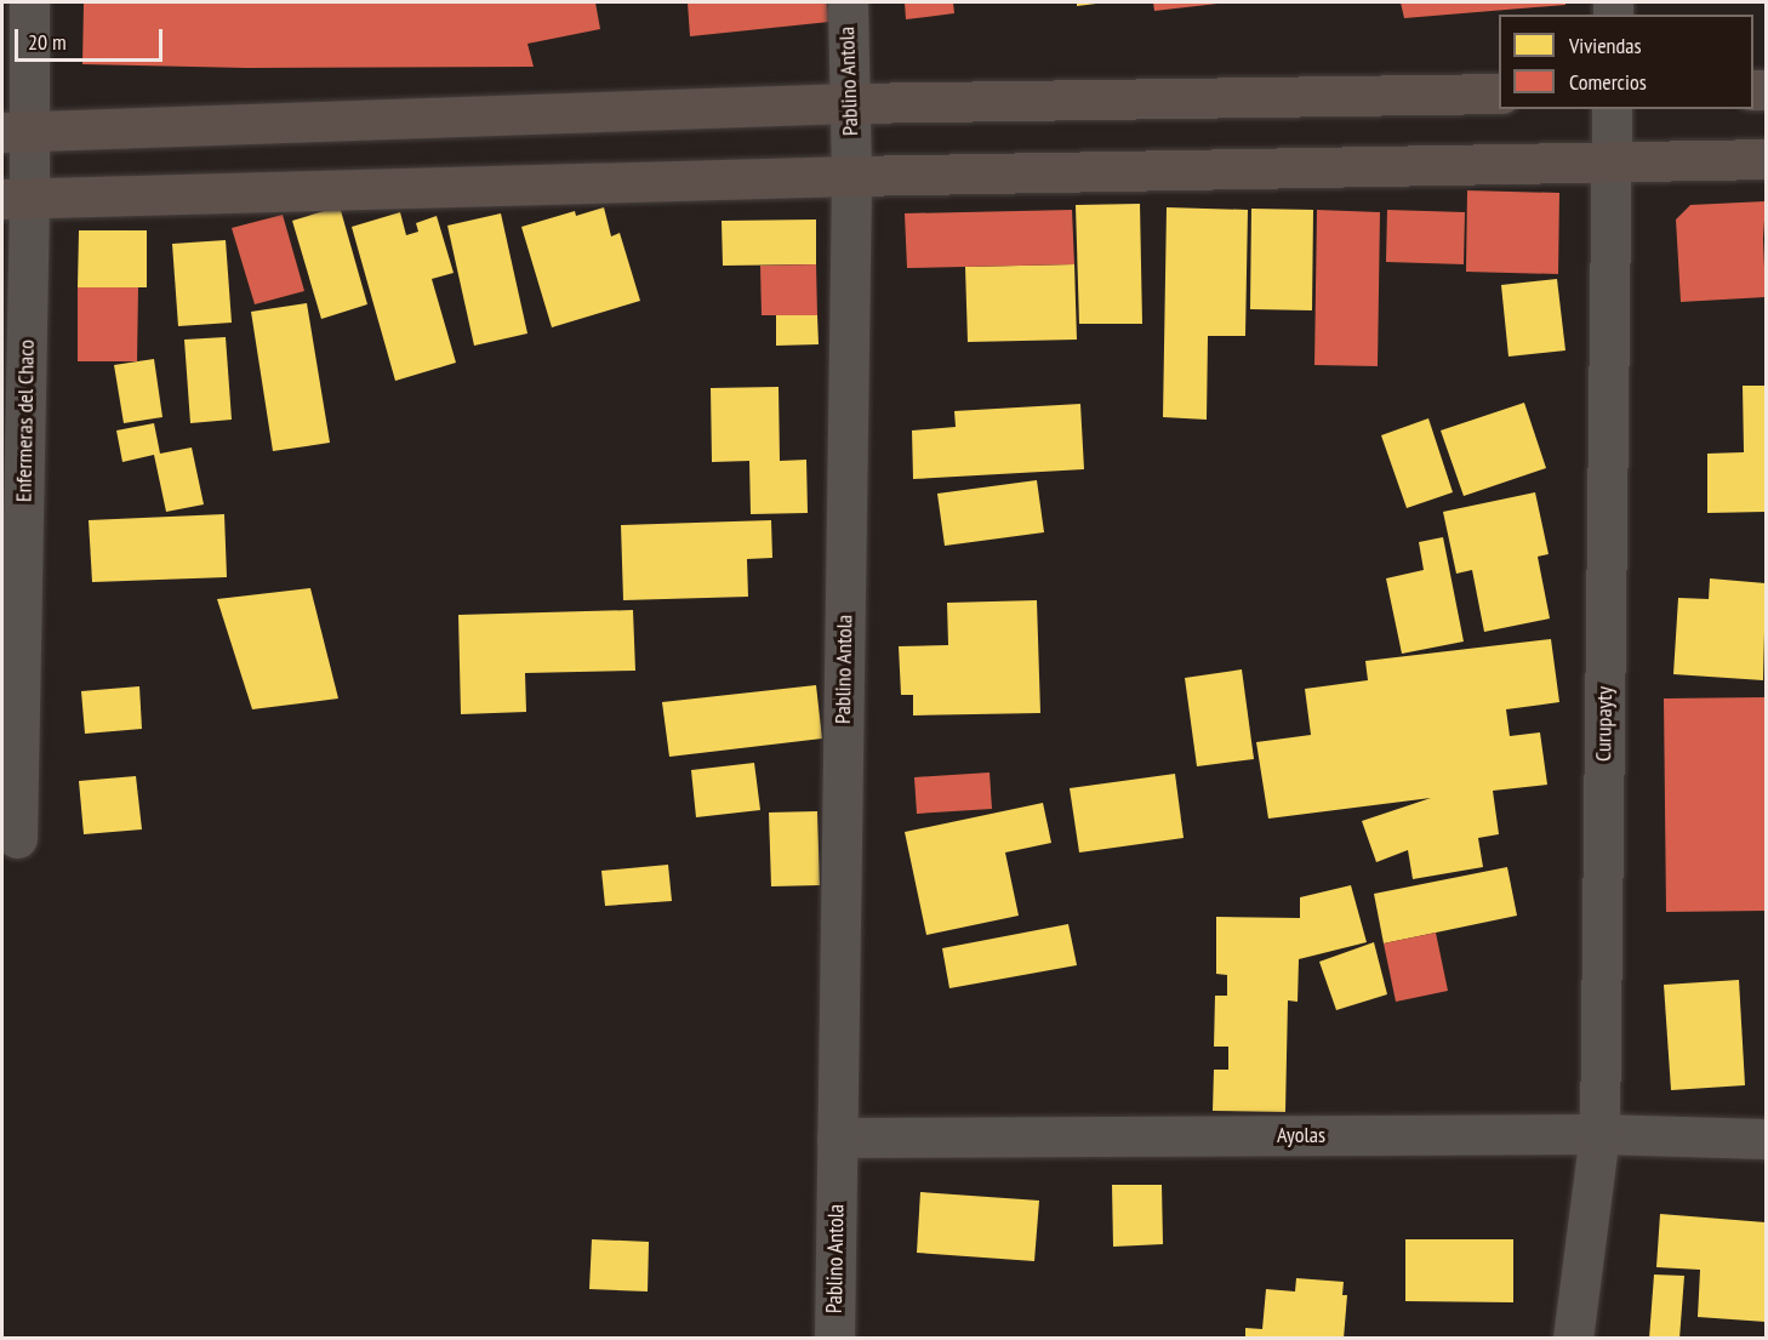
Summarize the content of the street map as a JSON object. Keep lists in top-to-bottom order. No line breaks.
{"streets":{"street":["Pablino Antola","Enfermeras del Chaco","Curupayty","Ayolas"]},"crossings":[["Pablino Antola","Ayolas"],["Curupayty","Ayolas"]],"legend":["Viviendas","Comercios"],"scale_bar":"20 m"}
